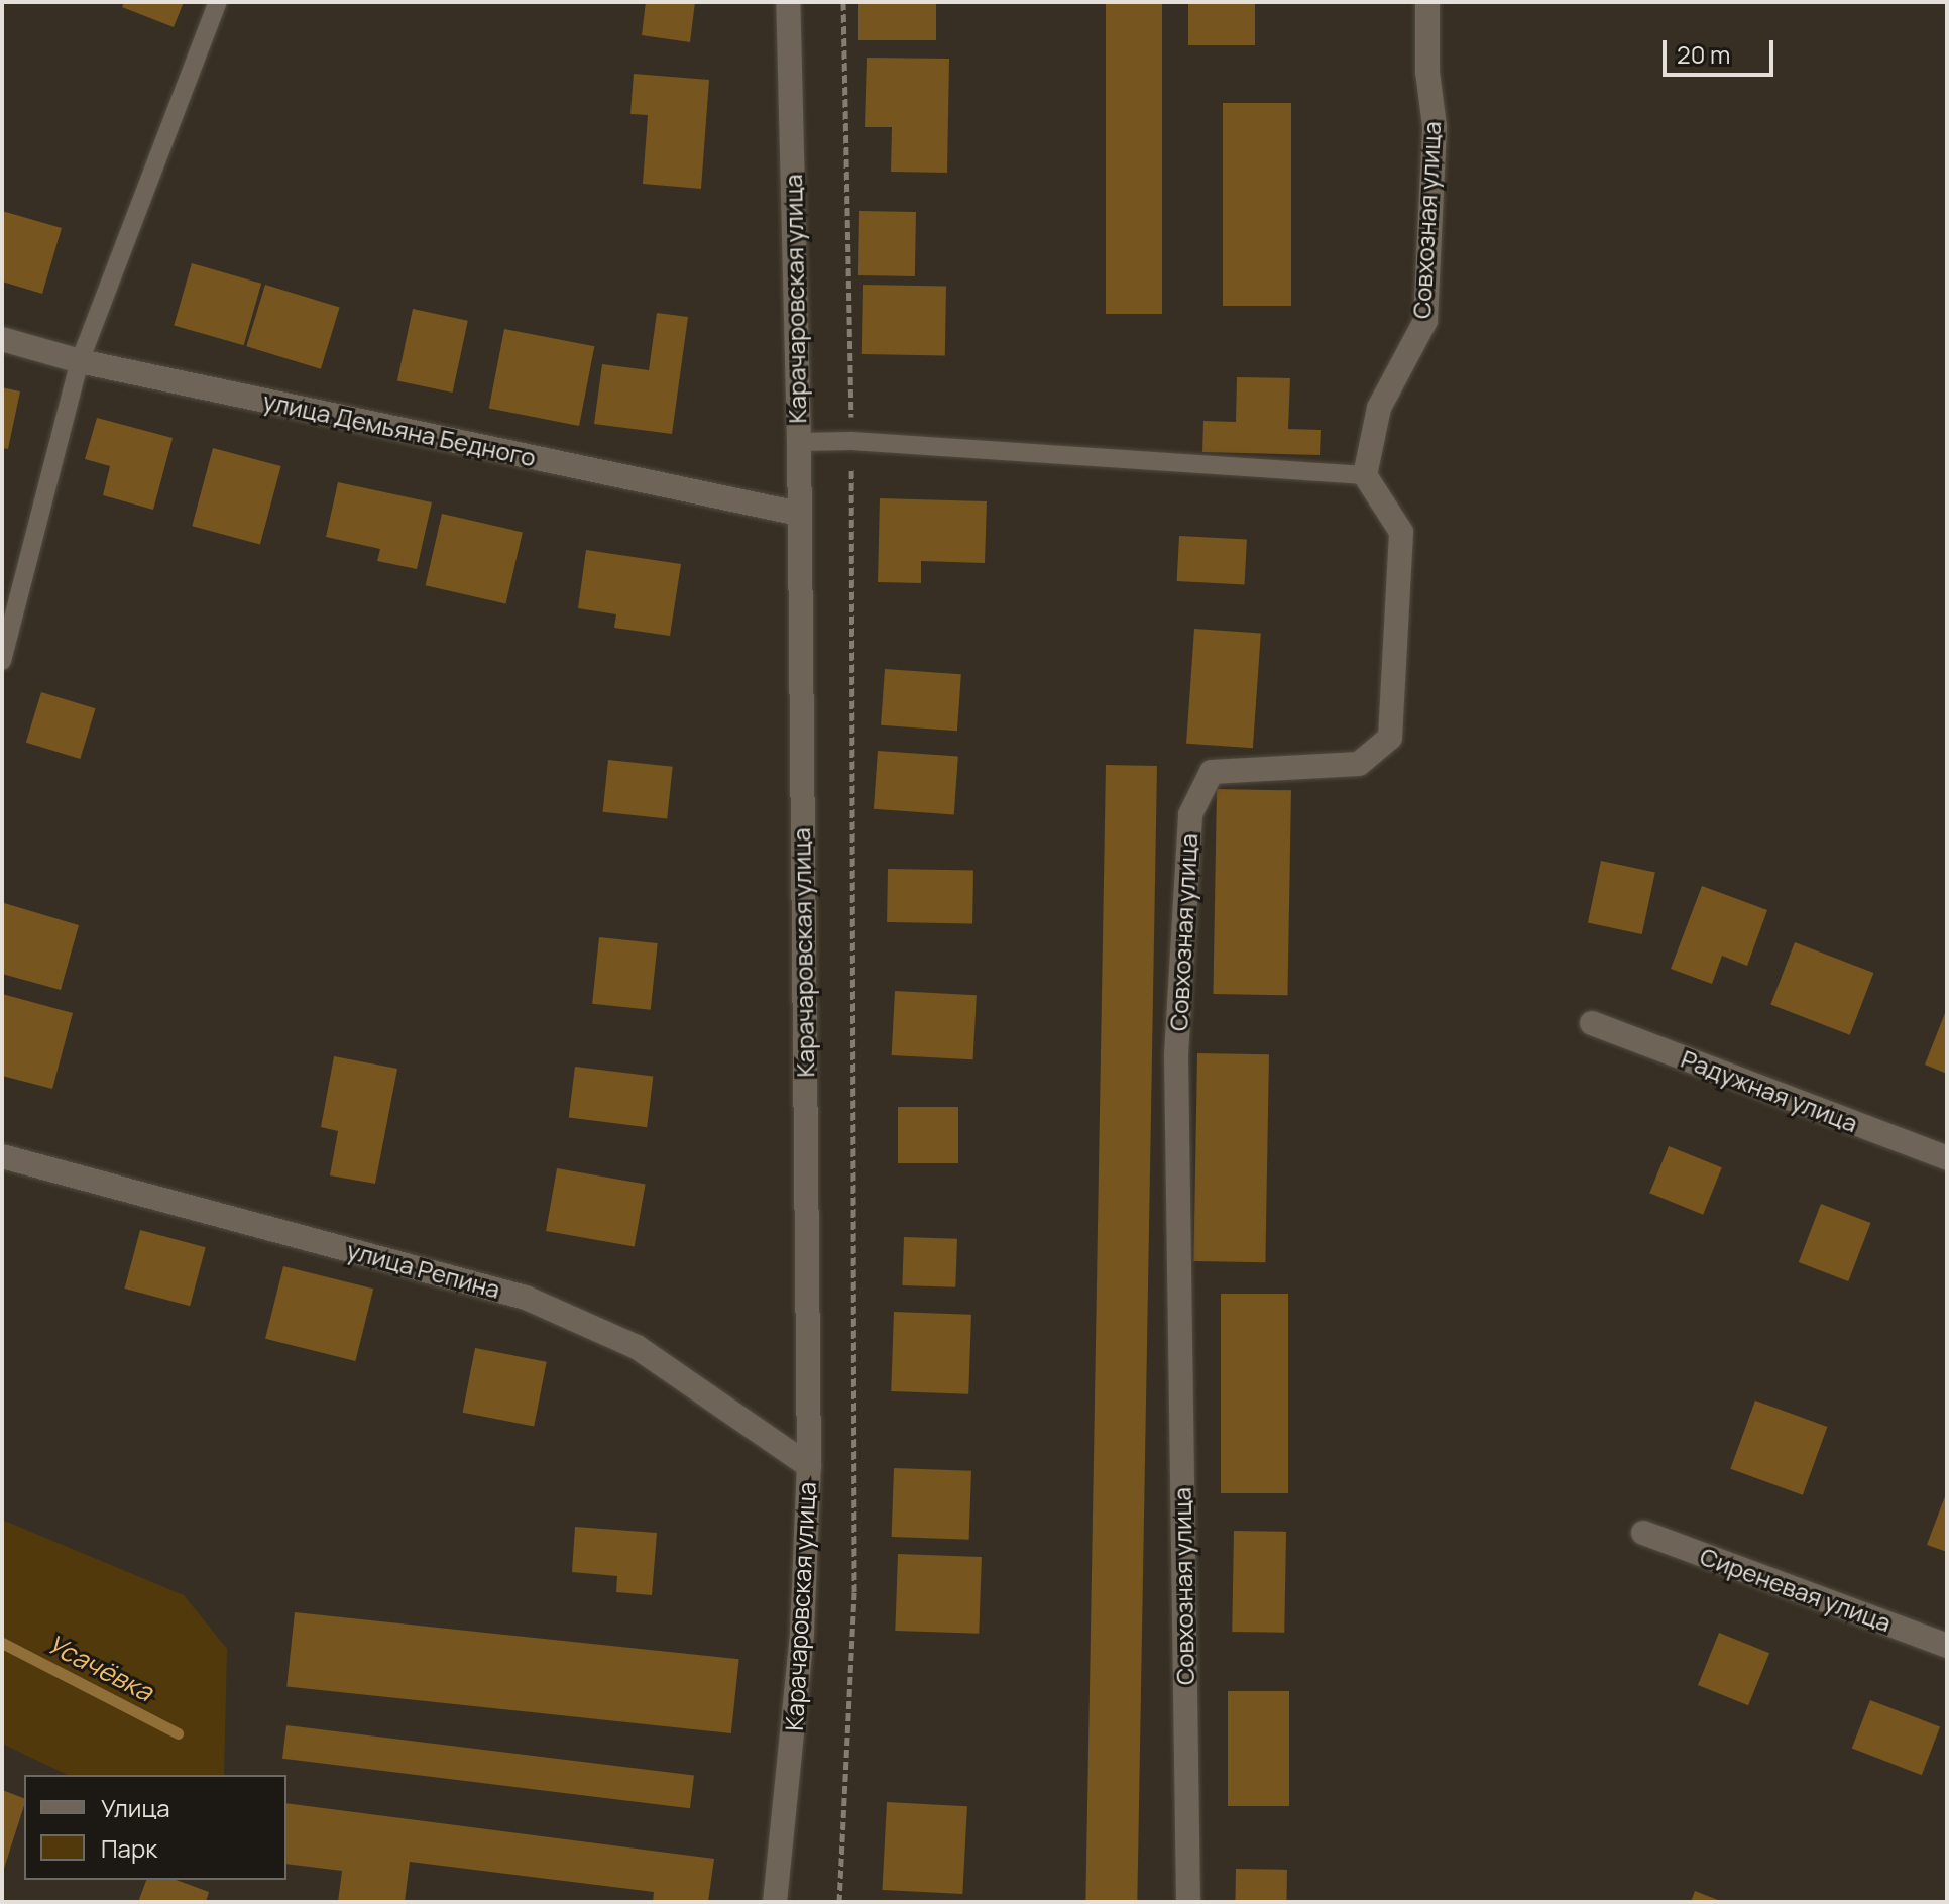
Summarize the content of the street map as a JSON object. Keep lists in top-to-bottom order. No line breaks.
{"streets":{"street":["Совхозная улица","Карачаровская улица","улица Демьяна Бедного","Радужная улица","улица Репина","Сиреневая улица"]},"crossings":[["Карачаровская улица","улица Демьяна Бедного"],["Карачаровская улица","улица Репина"]],"water":["Усачёвка"],"legend":["Улица","Парк"],"scale_bar":"20 m"}
